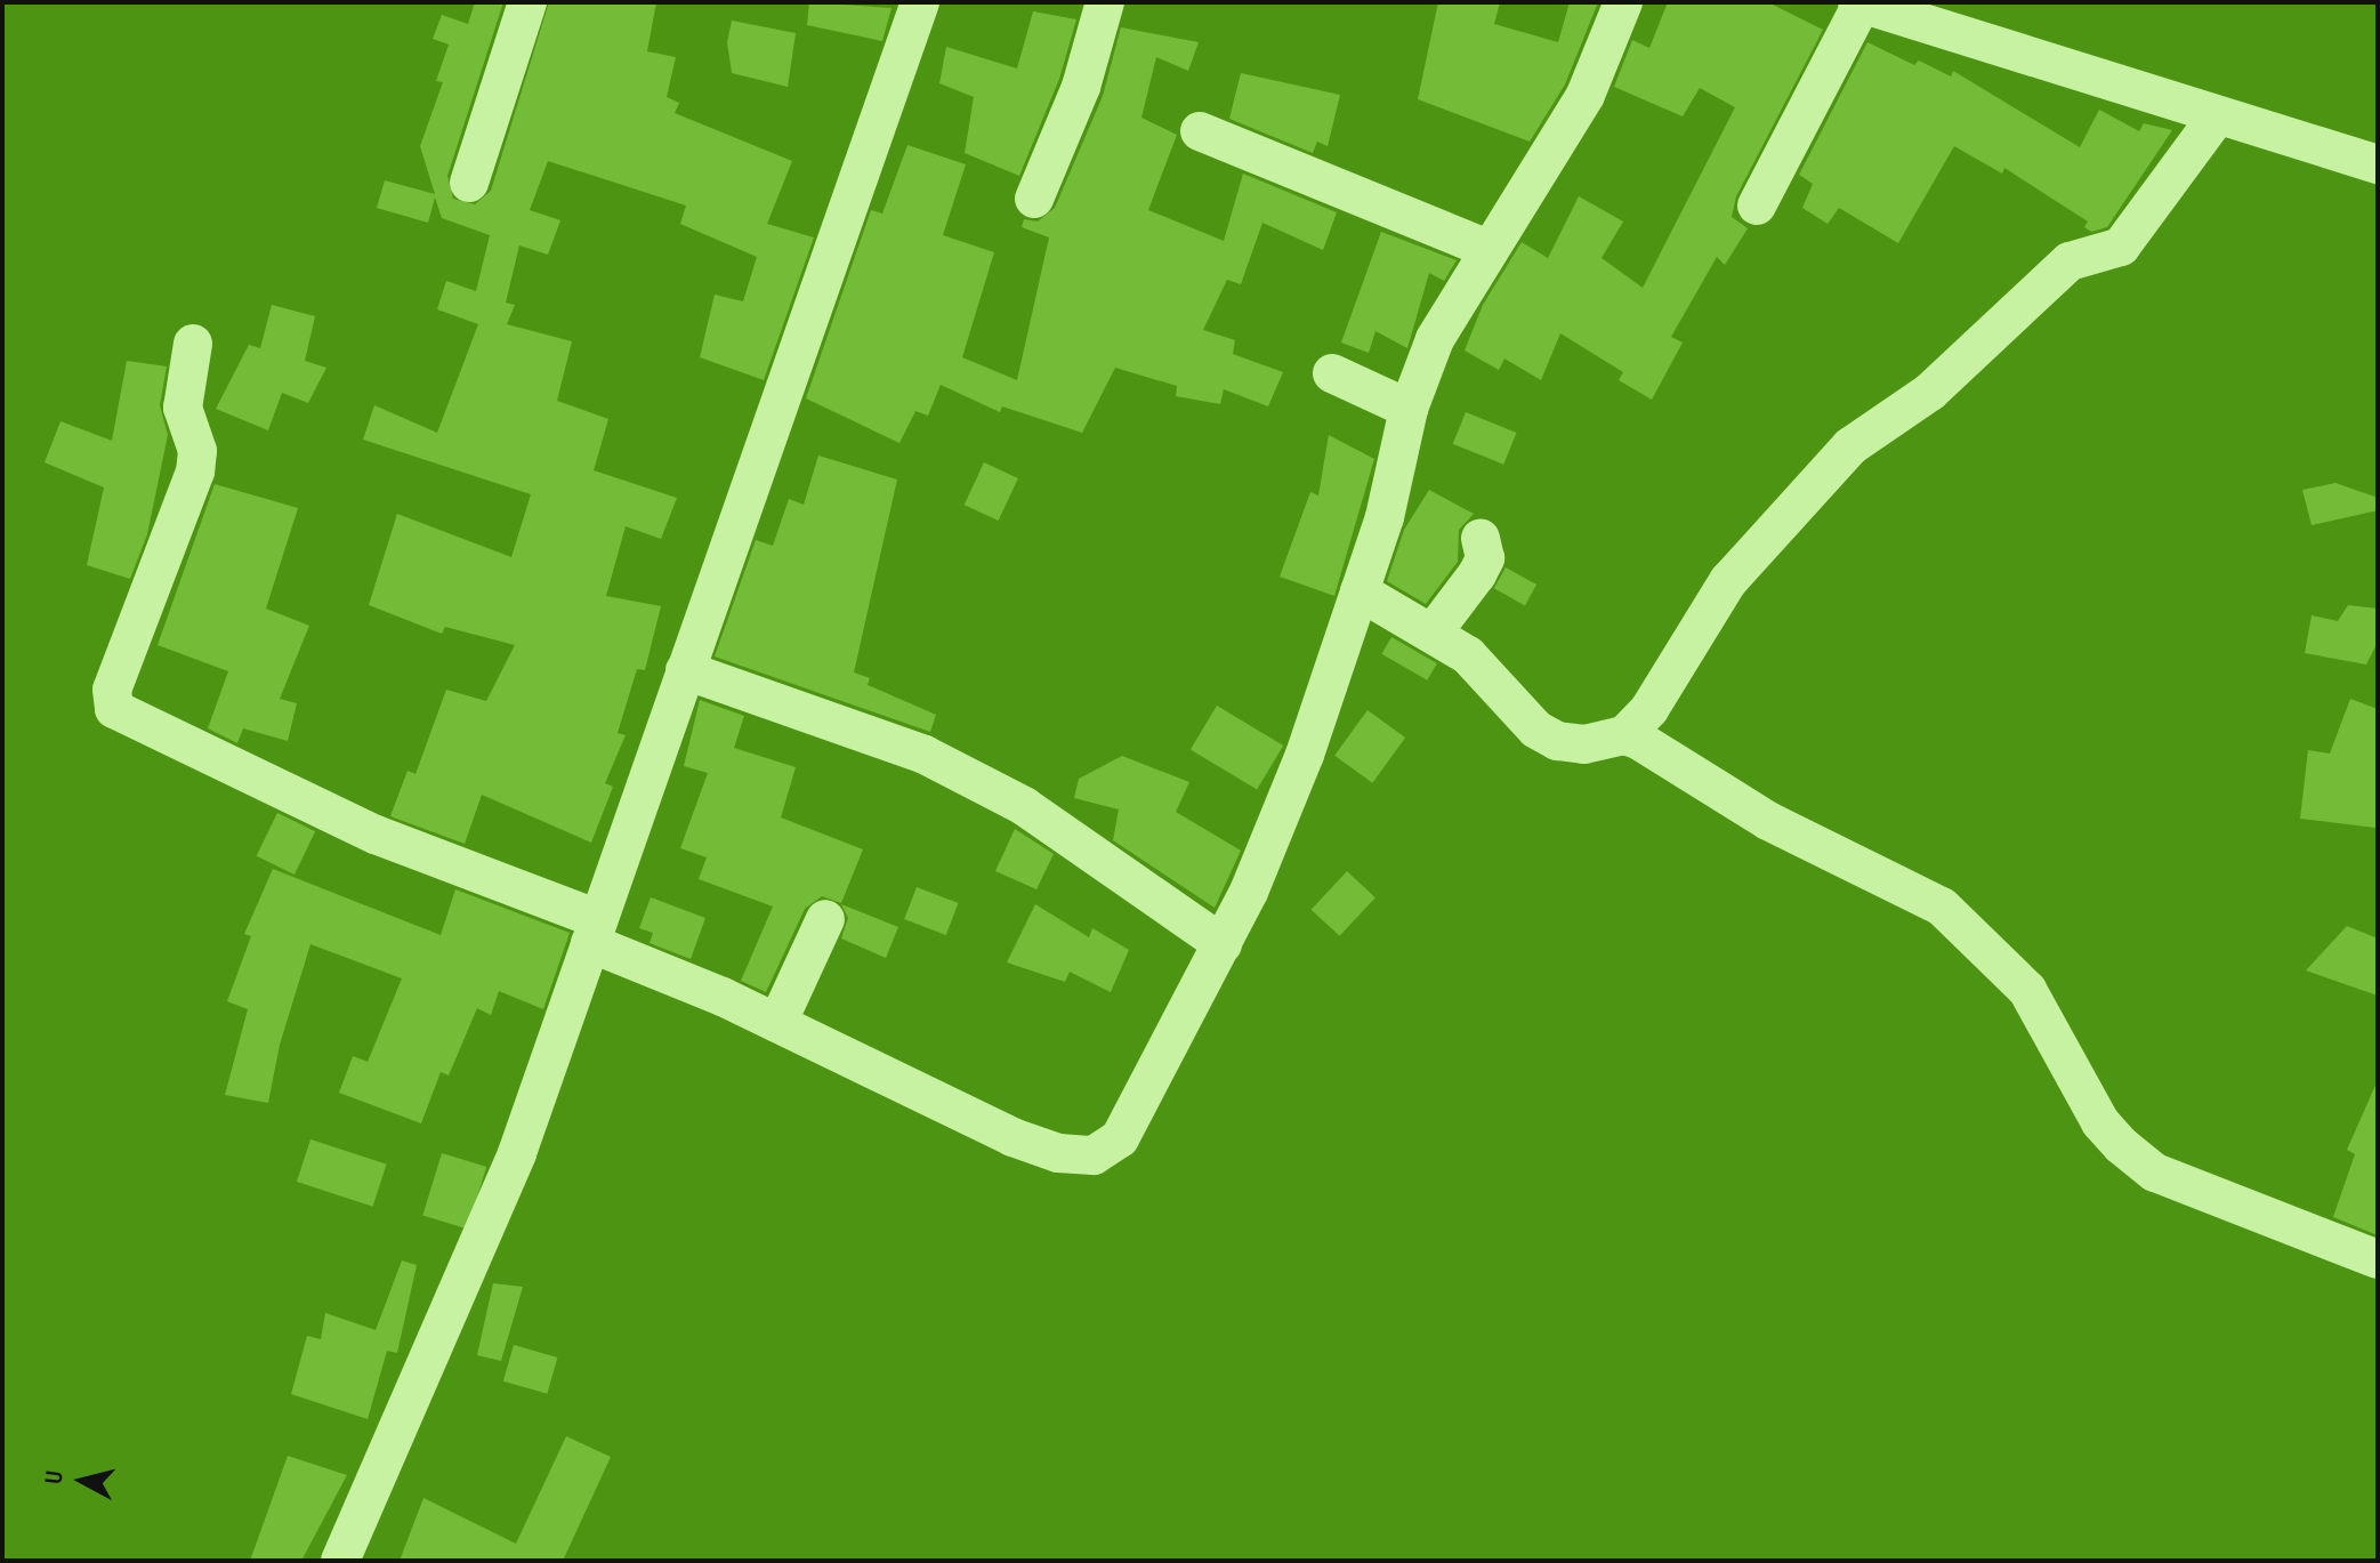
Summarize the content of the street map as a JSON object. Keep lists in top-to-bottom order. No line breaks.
{"north":"left"}
